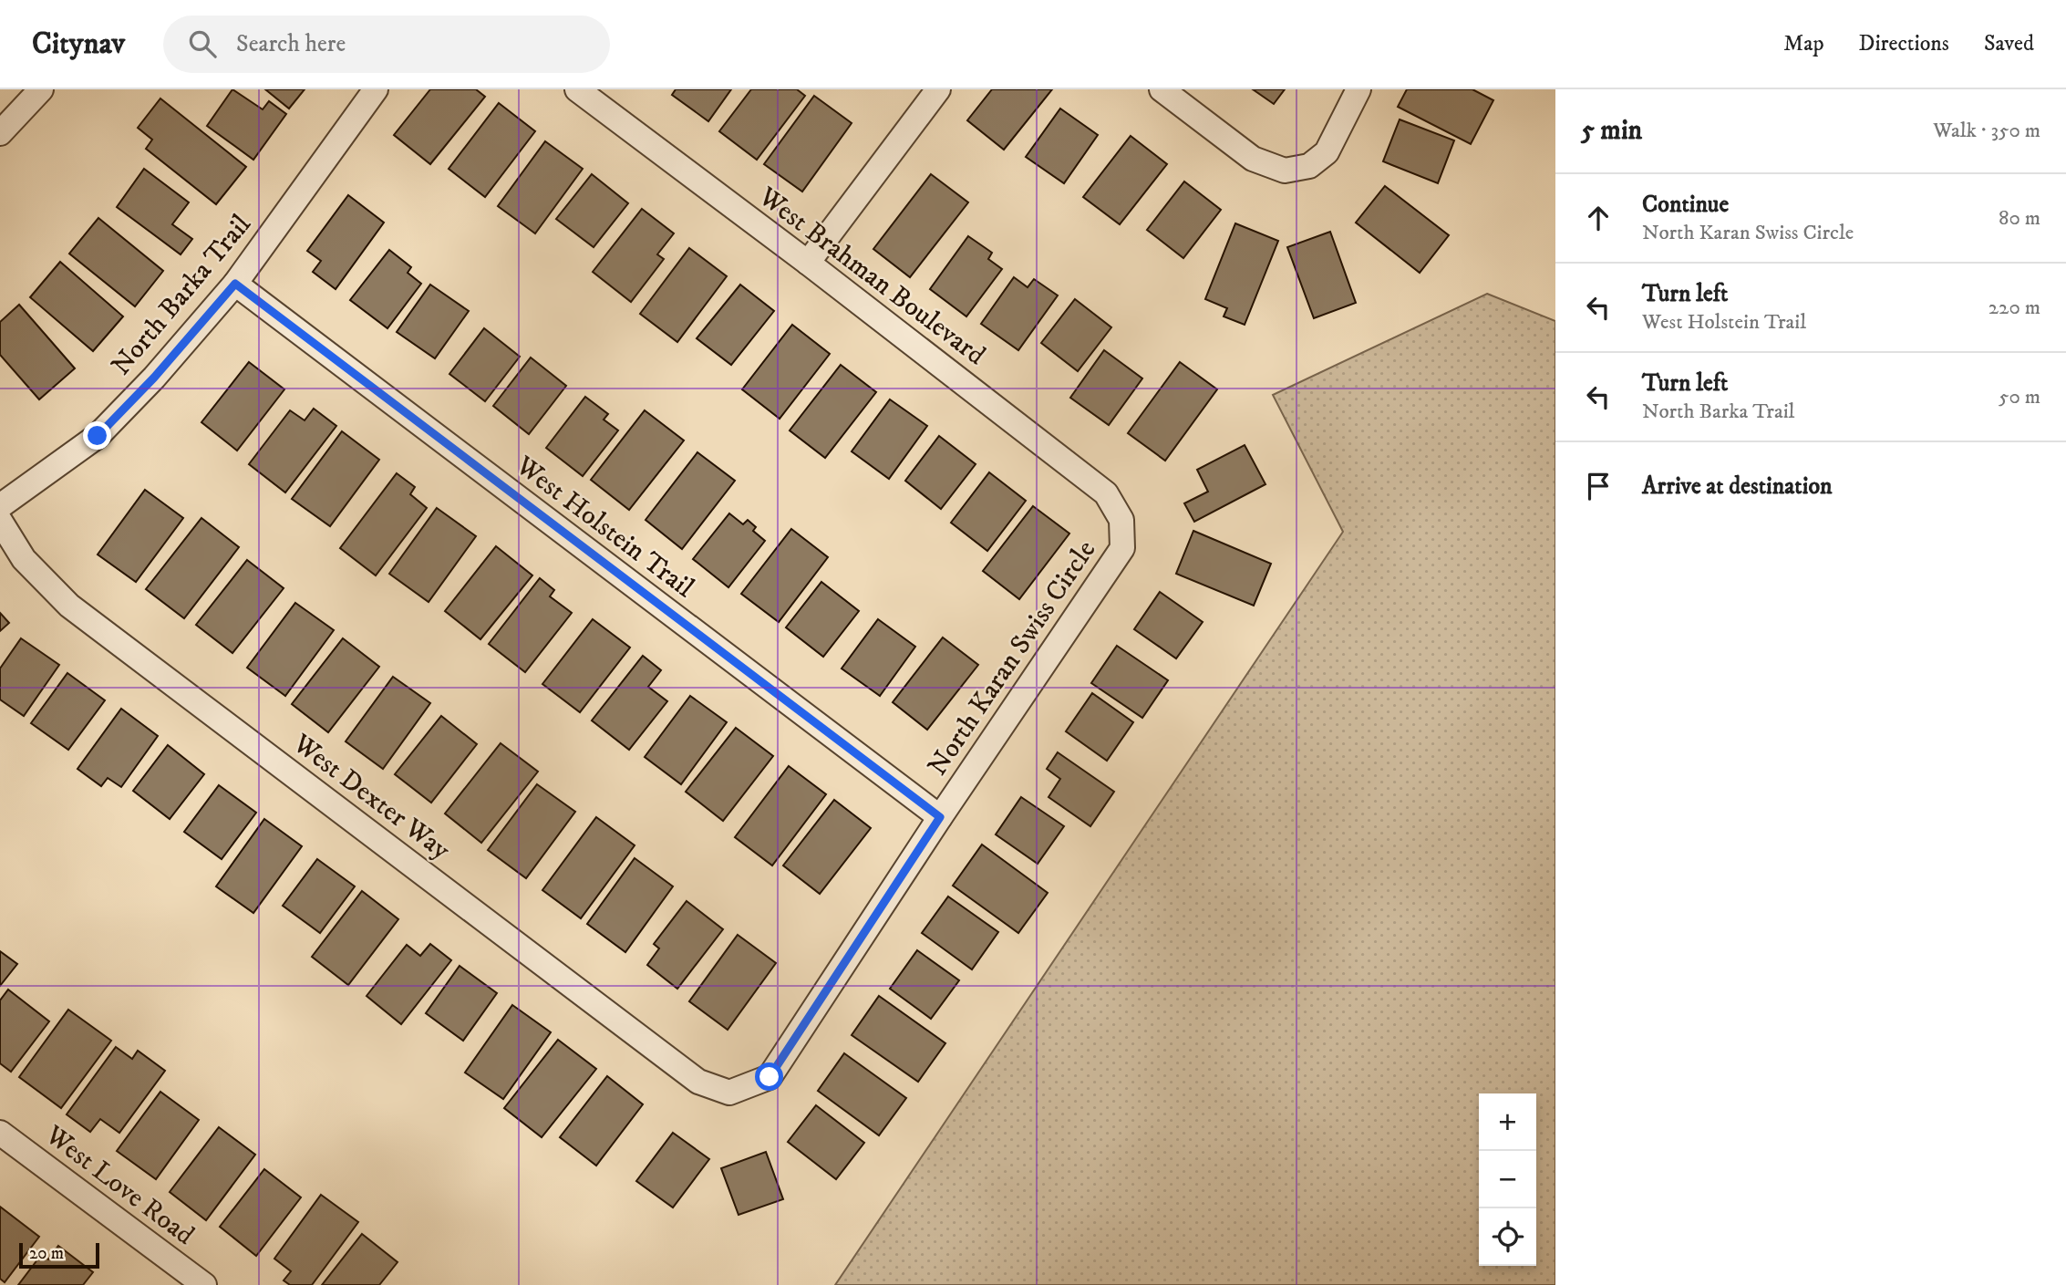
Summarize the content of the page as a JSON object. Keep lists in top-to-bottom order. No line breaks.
{"streets":{"street":["West Brahman Boulevard","North Barka Trail","West Holstein Trail","North Karan Swiss Circle","West Dexter Way","West Love Road"]},"crossings":[["West Brahman Boulevard","North Karan Swiss Circle"],["North Barka Trail","West Holstein Trail"],["West Holstein Trail","North Karan Swiss Circle"],["North Karan Swiss Circle","West Dexter Way"]],"scale_bar":"20 m","page":{"header":"Citynav","search":"Search here","nav":["Map","Directions","Saved"],"heading":["5 min","Walk · 350 m"],"list":[["Continue","North Karan Swiss Circle","80 m"],["Turn left","West Holstein Trail","220 m"],["Turn left","North Barka Trail","50 m"],"Arrive at destination"],"map_buttons":["+","−"],"scale":"20 m"}}
